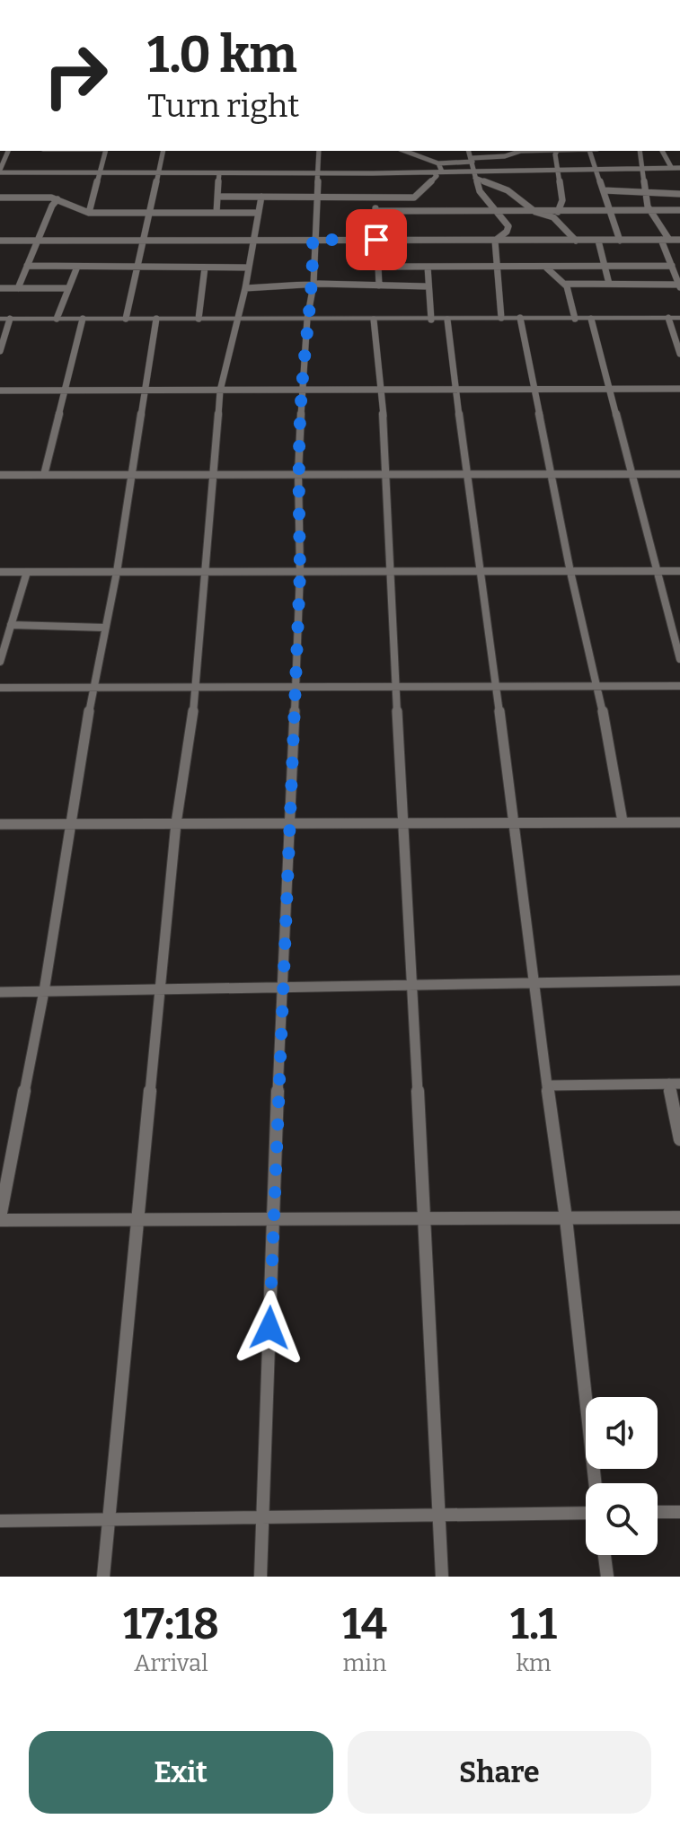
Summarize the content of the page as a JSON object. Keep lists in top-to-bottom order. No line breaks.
{"page":{"turn":["1.0 km","Turn right"],"eta":["17:18","Arrival","14","min","1.1","km"],"buttons":["Exit","Share"]}}
